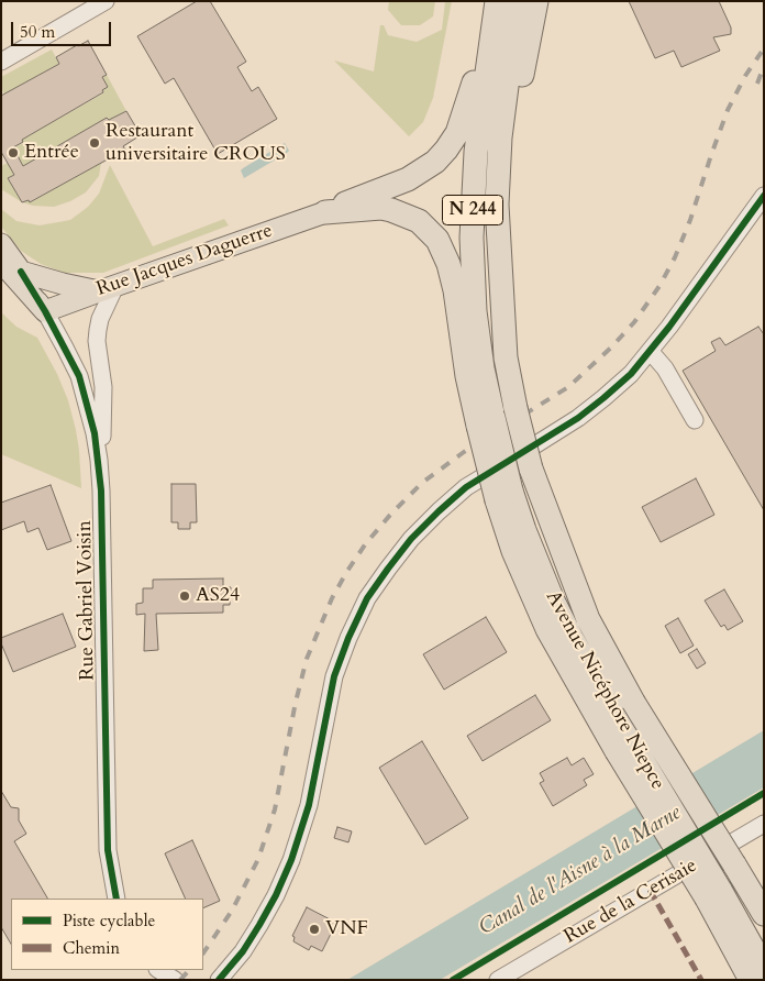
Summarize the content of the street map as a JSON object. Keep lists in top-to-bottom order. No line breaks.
{"streets":{"highway":["N 244","Avenue Nicéphore Niepce"],"main road":["Rue Jacques Daguerre","Rue Gabriel Voisin"],"street":["Rue de la Cerisaie"]},"crossings":[["N 244","Avenue Nicéphore Niepce"],["Rue Jacques Daguerre","Rue Gabriel Voisin"]],"water":["Canal de l'Aisne à la Marne"],"places":["Restaurant universitaire CROUS","Entrée","AS24","VNF"],"legend":["Piste cyclable","Chemin"],"scale_bar":"50 m"}
